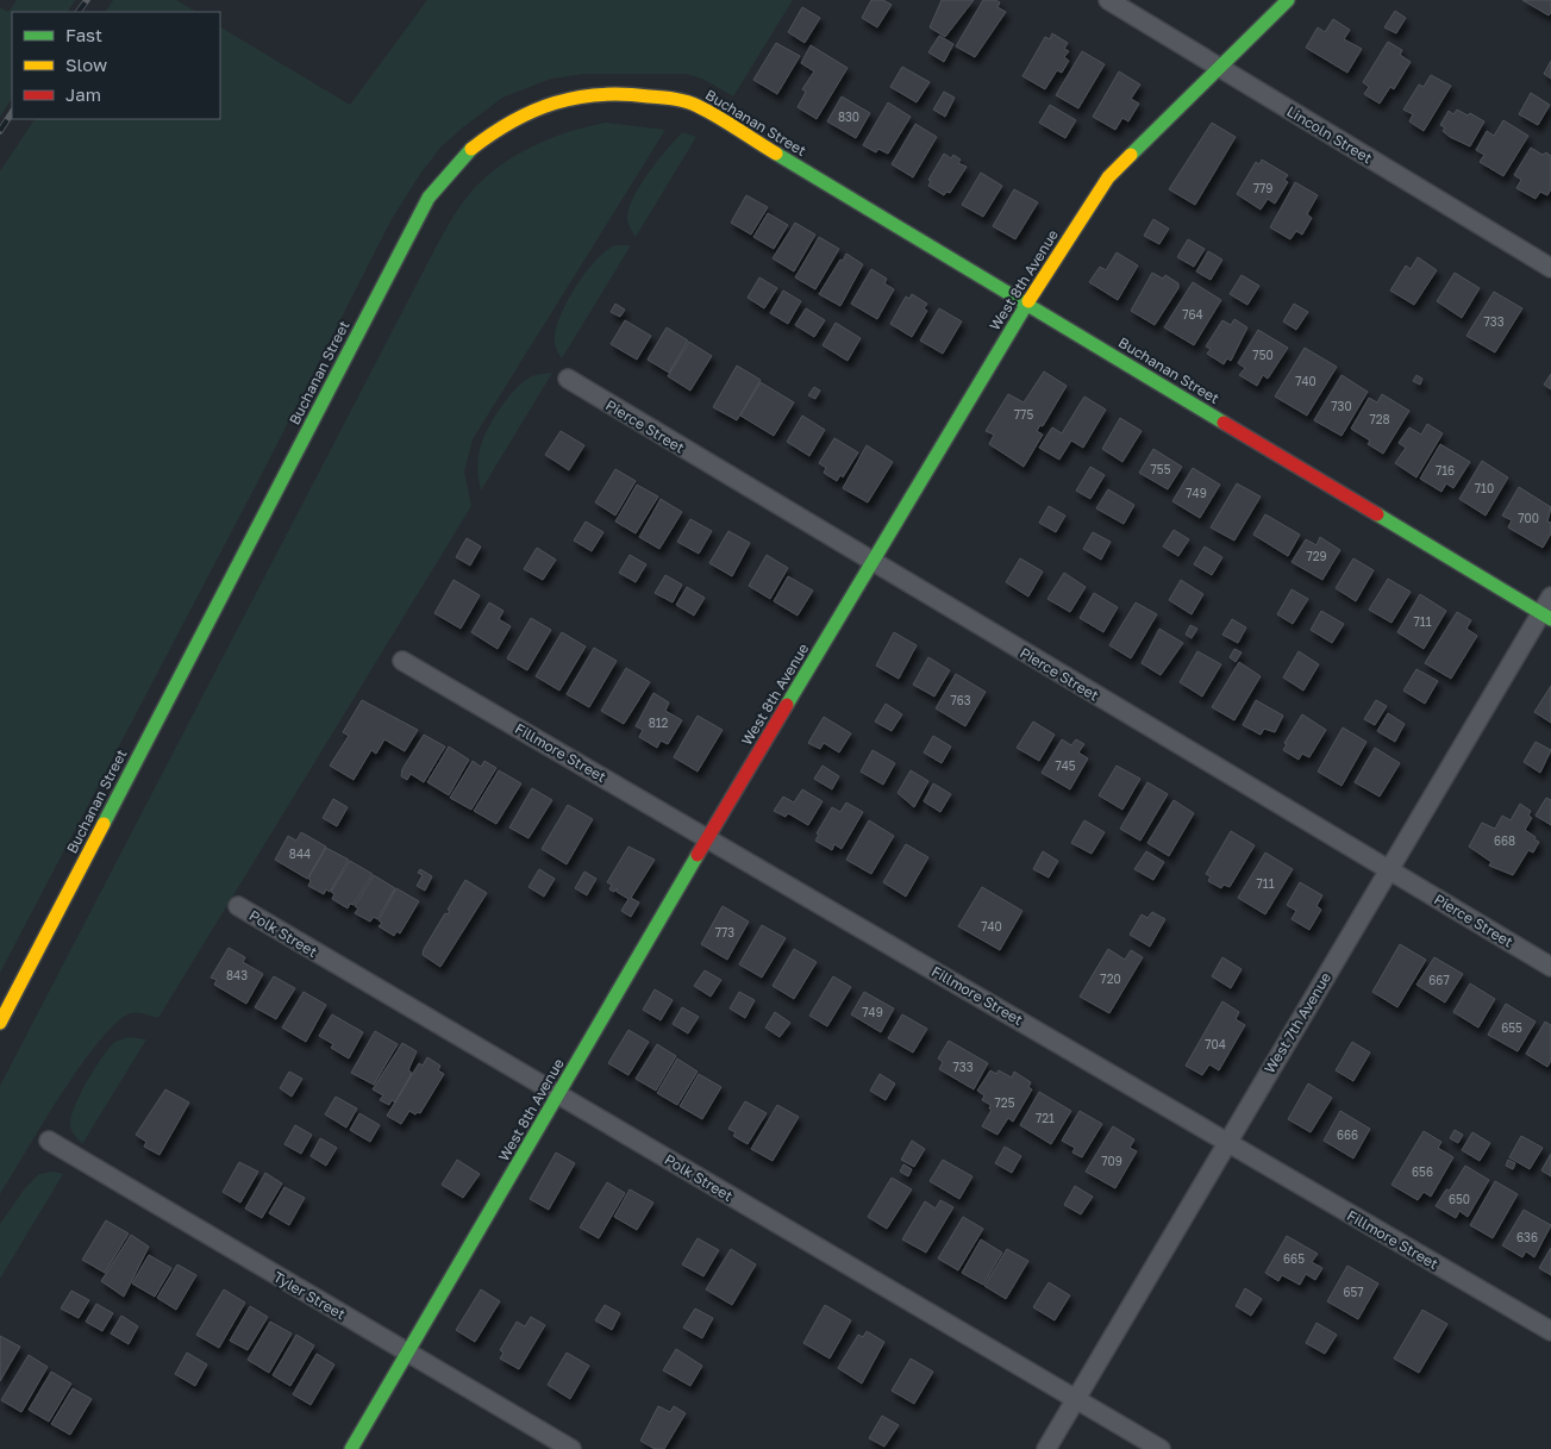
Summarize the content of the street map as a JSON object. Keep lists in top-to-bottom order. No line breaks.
{"streets":{"street":["Buchanan Street","Lincoln Street","West 8th Avenue","Pierce Street","Fillmore Street","Polk Street","West 7th Avenue","Tyler Street"]},"crossings":[["Buchanan Street","West 8th Avenue"],["Buchanan Street","West 7th Avenue"],["Lincoln Street","West 8th Avenue"],["West 8th Avenue","Pierce Street"],["West 8th Avenue","Fillmore Street"],["West 8th Avenue","Polk Street"],["West 8th Avenue","Tyler Street"],["Pierce Street","West 7th Avenue"],["Fillmore Street","West 7th Avenue"],["Polk Street","West 7th Avenue"]],"house_numbers":["830","779","764","733","750","740","730","775","728","755","716","710","749","700","729","711","763","812","745","668","844","711","740","773","843","720","667","749","655","704","733","725","721","666","709","656","650","636","665","657"],"legend":["Fast","Slow","Jam"]}
